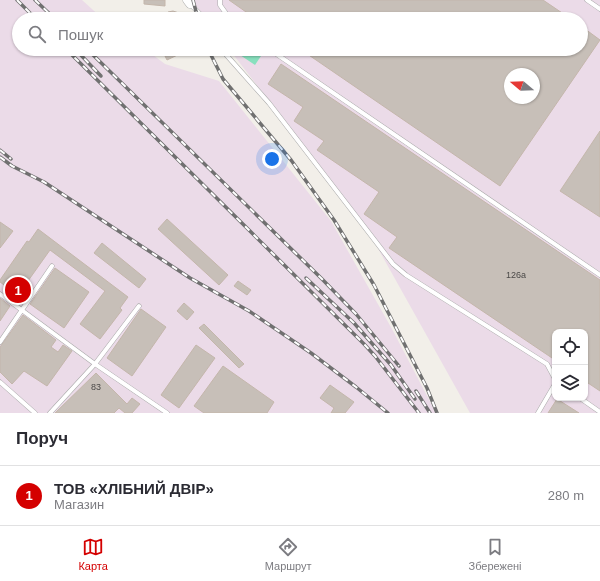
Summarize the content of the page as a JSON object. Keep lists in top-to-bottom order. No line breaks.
{"house_numbers":["126а","83"],"north":"left","page":{"search":"Пошук","pins":"1","heading":"Поруч","list":[{"mark":"1","name":"ТОВ «ХЛІБНИЙ ДВІР»","note":"Магазин","value":"280 m"}],"nav":["Карта","Маршрут","Збережені"]}}
